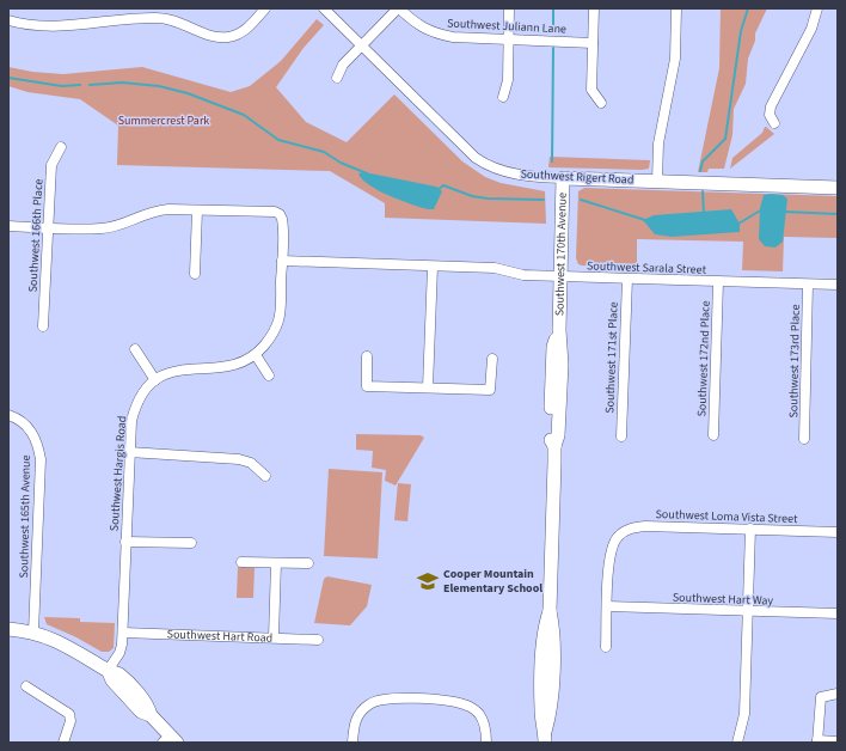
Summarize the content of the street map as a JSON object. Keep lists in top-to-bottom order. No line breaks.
{"streets":{"main road":["Southwest Rigert Road","Southwest 170th Avenue"],"street":["Southwest Juliann Lane","Southwest 166th Place","Southwest Sarala Street","Southwest 171st Place","Southwest 172nd Place","Southwest 173rd Place","Southwest Hargis Road","Southwest 165th Avenue","Southwest Loma Vista Street","Southwest Hart Way","Southwest Hart Road"]},"crossings":[["Southwest Rigert Road","Southwest 170th Avenue"],["Southwest 166th Place","Southwest Hargis Road"],["Southwest 170th Avenue","Southwest Sarala Street"],["Southwest Sarala Street","Southwest 171st Place"],["Southwest Sarala Street","Southwest 172nd Place"],["Southwest Sarala Street","Southwest 173rd Place"],["Southwest Sarala Street","Southwest Hargis Road"],["Southwest Hargis Road","Southwest Hart Road"],["Southwest Loma Vista Street","Southwest Hart Way"]],"parks":["Summercrest Park"],"places":{"school or university":["Cooper Mountain Elementary School"]}}
